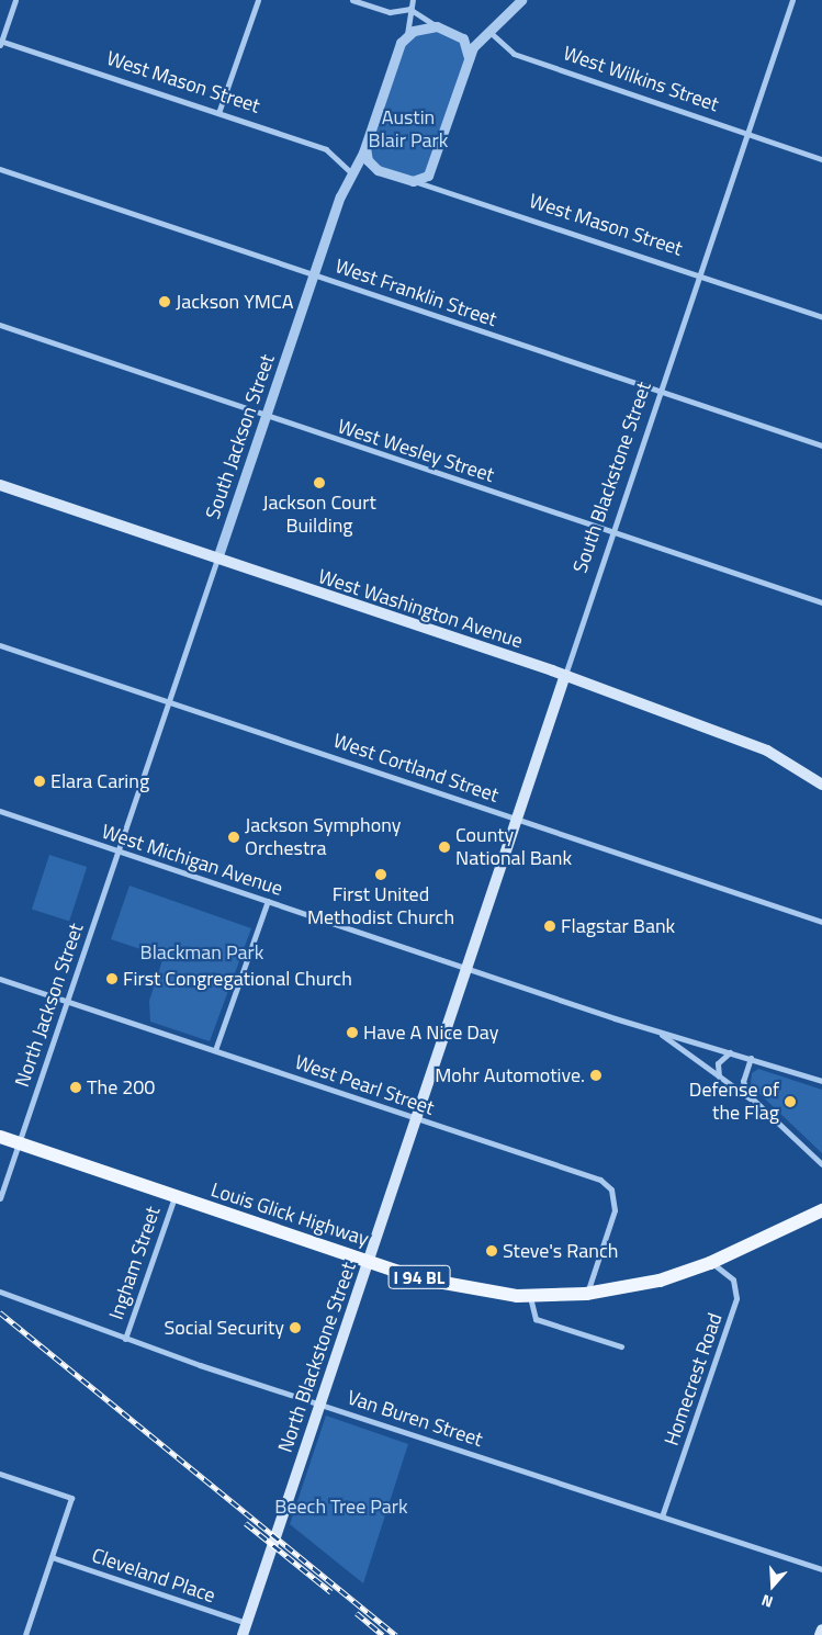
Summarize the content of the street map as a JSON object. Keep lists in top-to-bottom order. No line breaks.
{"streets":{"main road":["South Blackstone Street","West Washington Avenue","Louis Glick Highway","I 94 BL","North Blackstone Street"],"street":["West Wilkins Street","West Mason Street","West Franklin Street","South Jackson Street","West Wesley Street","West Cortland Street","West Michigan Avenue","North Jackson Street","West Pearl Street","Ingham Street","Homecrest Road","Van Buren Street","Cleveland Place"]},"crossings":[["West Wilkins Street","South Blackstone Street"],["West Mason Street","South Jackson Street"],["West Mason Street","South Blackstone Street"],["West Franklin Street","South Jackson Street"],["West Franklin Street","South Blackstone Street"],["South Jackson Street","West Wesley Street"],["South Jackson Street","West Washington Avenue"],["South Jackson Street","West Cortland Street"],["South Jackson Street","West Michigan Avenue"],["South Jackson Street","North Jackson Street"],["West Wesley Street","South Blackstone Street"],["South Blackstone Street","West Washington Avenue"],["South Blackstone Street","West Cortland Street"],["South Blackstone Street","West Michigan Avenue"],["South Blackstone Street","North Blackstone Street"],["West Michigan Avenue","North Jackson Street"],["West Michigan Avenue","North Blackstone Street"],["North Jackson Street","West Pearl Street"],["North Jackson Street","Louis Glick Highway"],["West Pearl Street","Louis Glick Highway"],["West Pearl Street","North Blackstone Street"],["Louis Glick Highway","Ingham Street"],["Louis Glick Highway","North Blackstone Street"],["Louis Glick Highway","Homecrest Road"],["Ingham Street","Van Buren Street"],["North Blackstone Street","Van Buren Street"],["North Blackstone Street","Cleveland Place"],["Homecrest Road","Van Buren Street"]],"parks":["Austin Blair Park","Blackman Park","Beech Tree Park"],"places":["Jackson YMCA","Jackson Court Building","Elara Caring","Jackson Symphony Orchestra","County National Bank","First United Methodist Church","Flagstar Bank","First Congregational Church","Have A Nice Day","Mohr Automotive.","The 200","Defense of the Flag","Steve's Ranch","Social Security"],"north":"bottom"}
